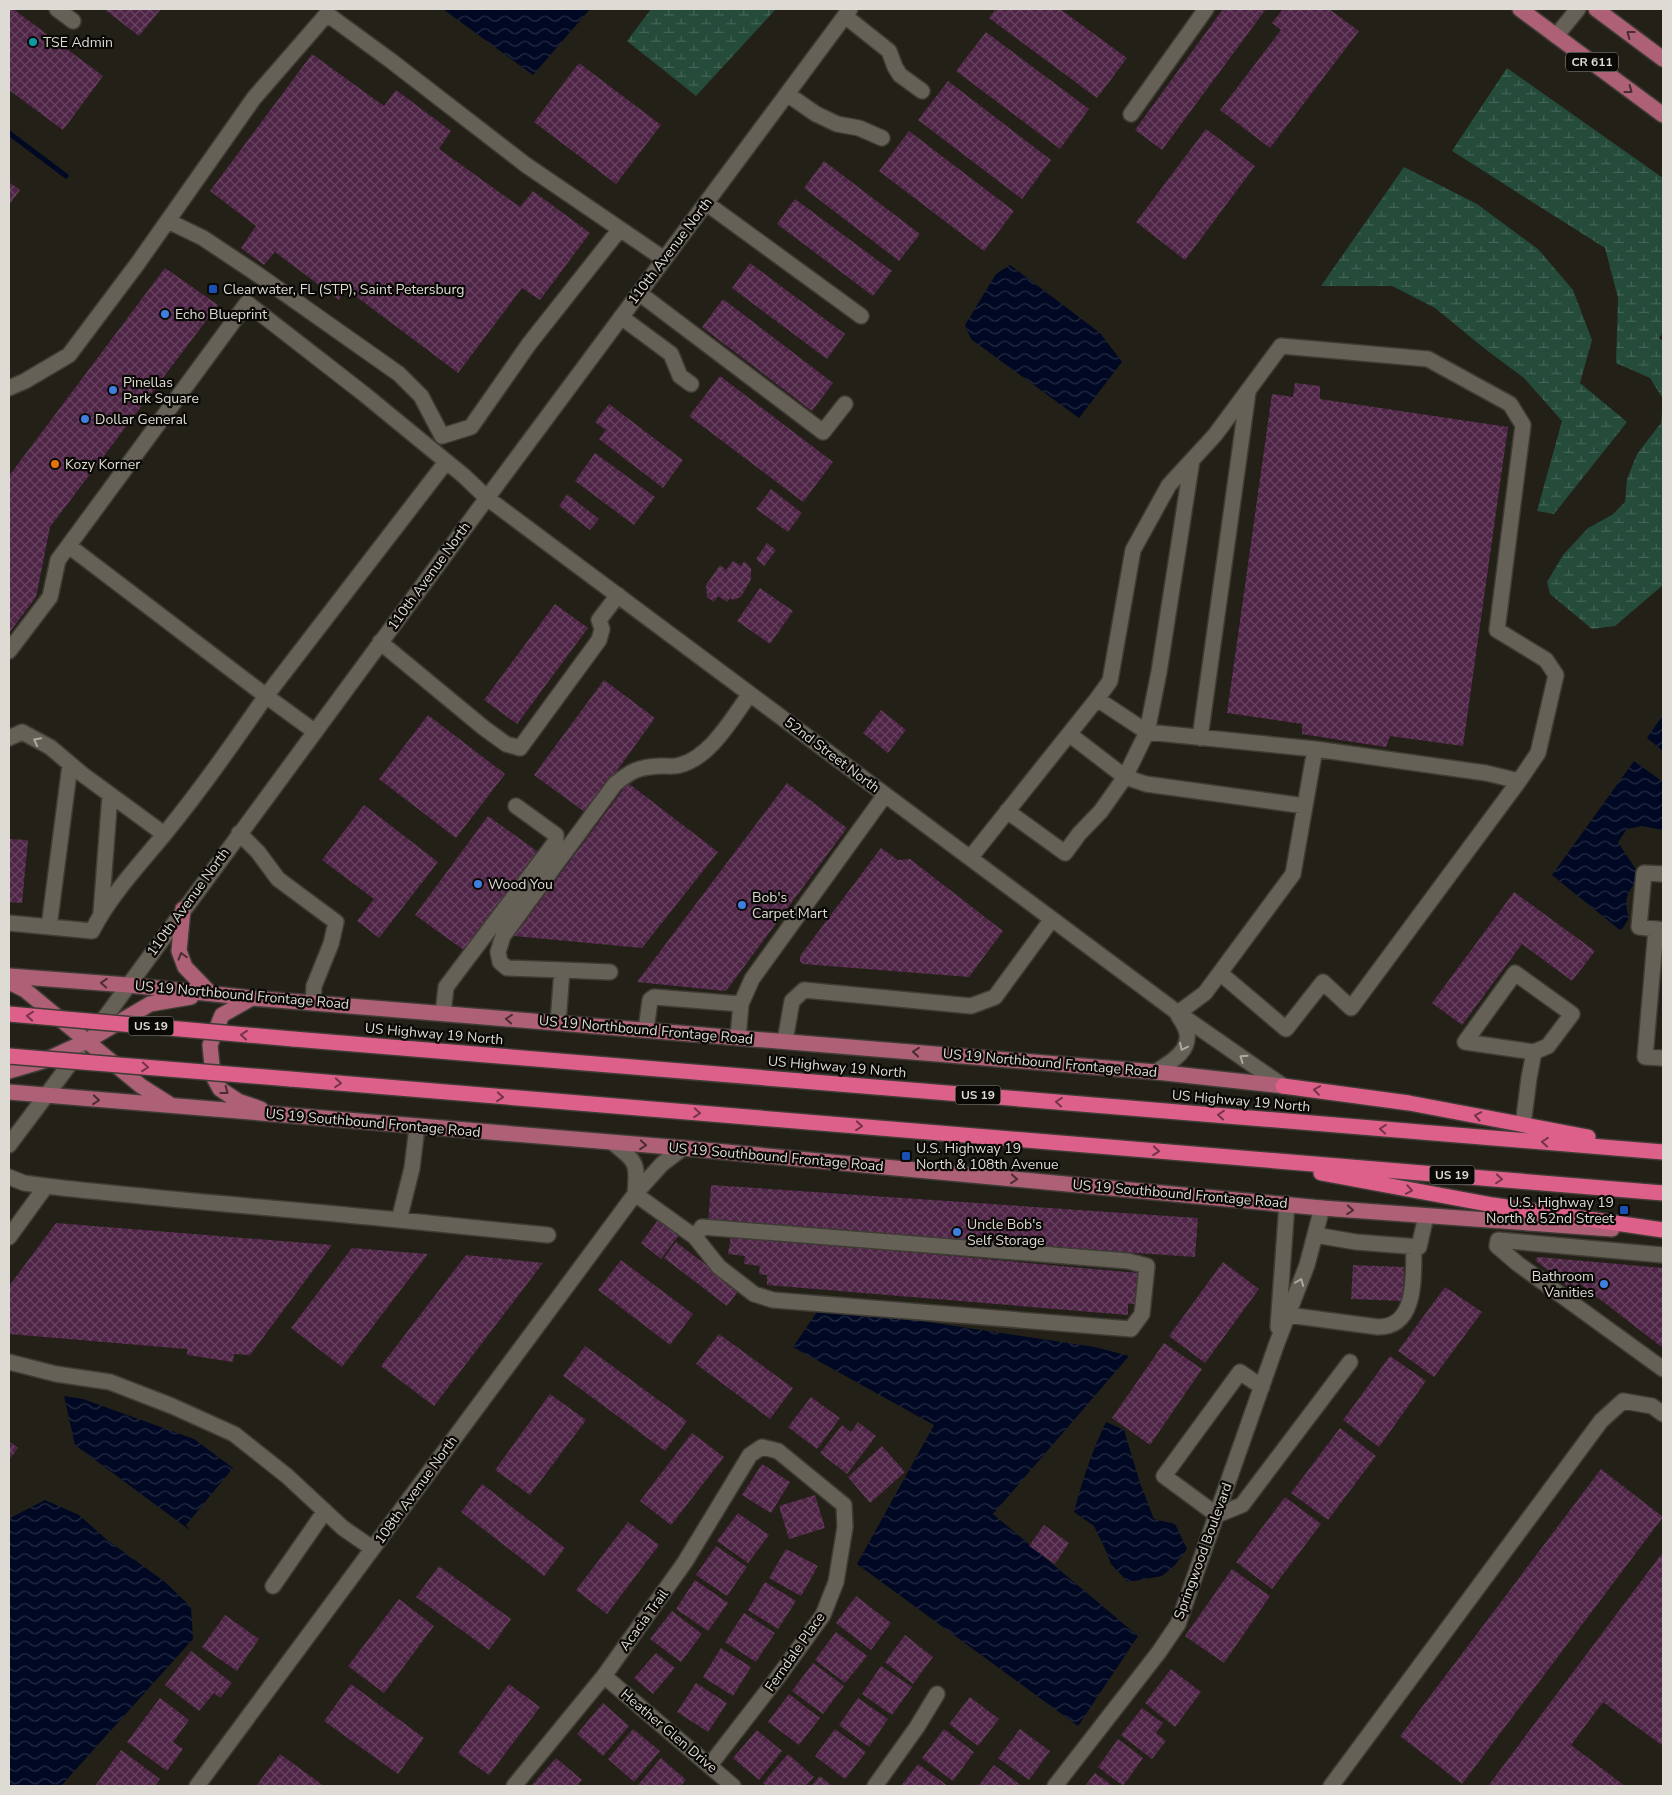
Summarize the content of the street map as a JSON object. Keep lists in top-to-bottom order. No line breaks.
{"streets":{"highway":["US 19","US Highway 19 North"],"main road":["CR 611","US 19 Northbound Frontage Road","US 19 Southbound Frontage Road"],"street":["110th Avenue North","52nd Street North","108th Avenue North","Springwood Boulevard","Acacia Trail","Ferndale Place","Heather Glen Drive"]},"crossings":[["110th Avenue North","52nd Street North"],["110th Avenue North","US 19 Northbound Frontage Road"],["110th Avenue North","US 19 Southbound Frontage Road"],["52nd Street North","US 19 Northbound Frontage Road"],["US 19 Southbound Frontage Road","108th Avenue North"],["US 19 Southbound Frontage Road","Springwood Boulevard"],["Acacia Trail","Ferndale Place"],["Acacia Trail","Heather Glen Drive"],["Ferndale Place","Heather Glen Drive"]],"one_way":["US 19 Northbound Frontage Road","US 19 Southbound Frontage Road"],"places":{"other":["TSE Admin","Echo Blueprint","Pinellas Park Square","Dollar General","Kozy Korner","Wood You","Bob's Carpet Mart","Uncle Bob's Self Storage","Bathroom Vanities"],"transit":["Clearwater, FL (STP), Saint Petersburg","U.S. Highway 19 North & 108th Avenue","U.S. Highway 19 North & 52nd Street"]}}
